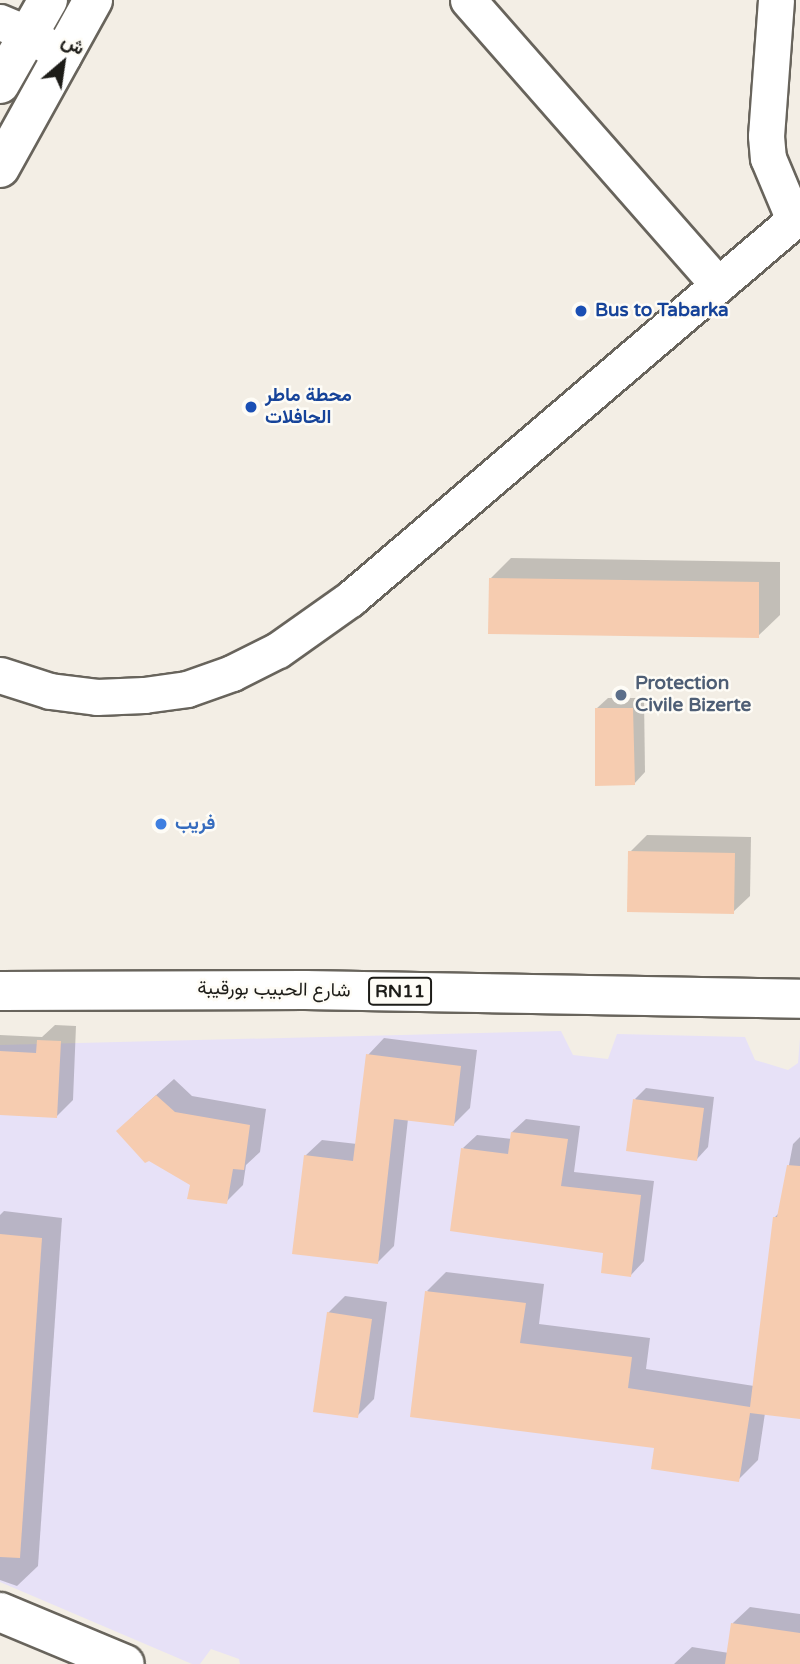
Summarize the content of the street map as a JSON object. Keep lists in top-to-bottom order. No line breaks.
{"streets":{"main road":["شارع الحبيب بورقيبة","RN11"]},"places":["Bus to Tabarka","محطة ماطر الحافلات","Protection Civile Bizerte","فريب"],"north":"top right"}
